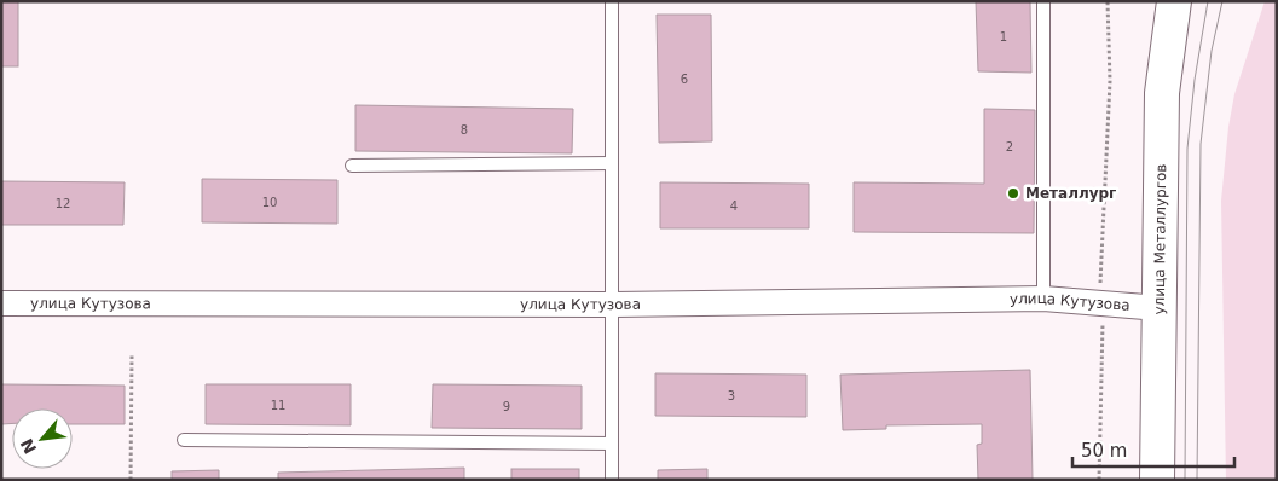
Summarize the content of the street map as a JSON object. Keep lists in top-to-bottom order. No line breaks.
{"streets":{"main road":["улица Металлургов"],"street":["улица Кутузова"]},"crossings":[["улица Металлургов","улица Кутузова"]],"places":["Металлург"],"house_numbers":["1","6","8","2","10","12","4","3","11","9"],"scale_bar":"50 m","north":"bottom left"}
